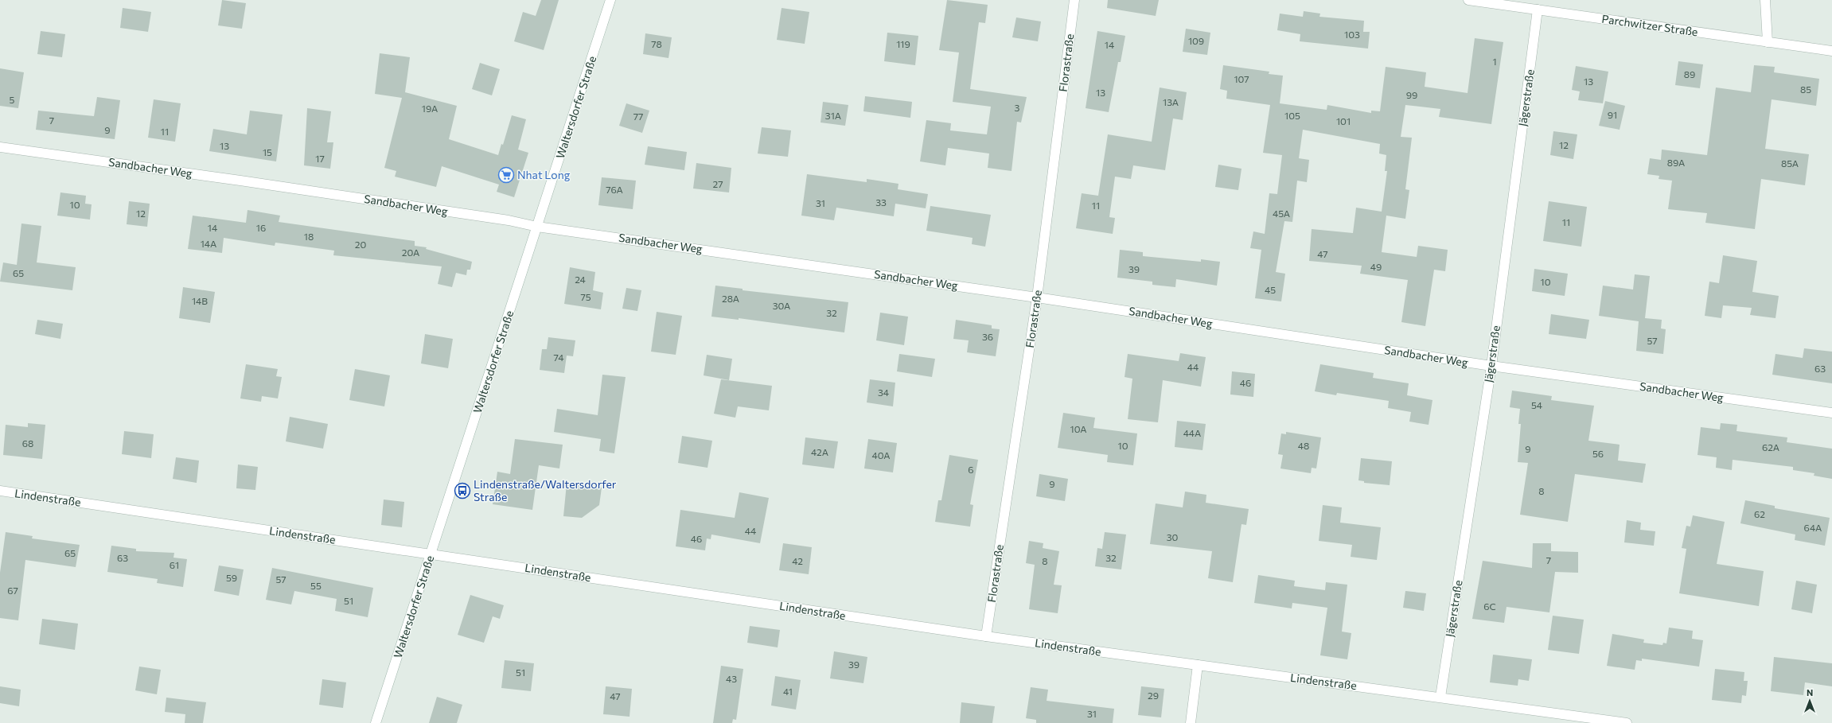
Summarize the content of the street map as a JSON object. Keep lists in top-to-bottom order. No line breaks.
{"streets":{"street":["Parchwitzer Straße","Florastraße","Jägerstraße","Waltersdorfer Straße","Sandbacher Weg","Lindenstraße"]},"crossings":[["Parchwitzer Straße","Jägerstraße"],["Florastraße","Sandbacher Weg"],["Florastraße","Lindenstraße"],["Jägerstraße","Sandbacher Weg"],["Jägerstraße","Lindenstraße"],["Waltersdorfer Straße","Sandbacher Weg"],["Waltersdorfer Straße","Lindenstraße"]],"places":{"supermarket":["Nhat Long"],"bus stop":["Lindenstraße/Waltersdorfer Straße"]},"house_numbers":["103","109","78","119","14","1","89","107","13","85","13","99","5","13A","3","19A","91","31A","105","77","7","101","9","11","12","13","15","17","89A","85A","27","76A","33","31","10","11","12","45A","11","14","16","18","14A","20","20A","47","49","39","65","24","10","45","75","28A","14B","30A","32","36","57","74","44","63","46","34","54","10A","44A","68","10","48","62A","9","42A","56","40A","6","9","8","62","64A","44","30","46","65","63","32","7","42","8","61","59","57","55","67","51","6C","39","51","43","41","29","47","31"],"north":"top"}
